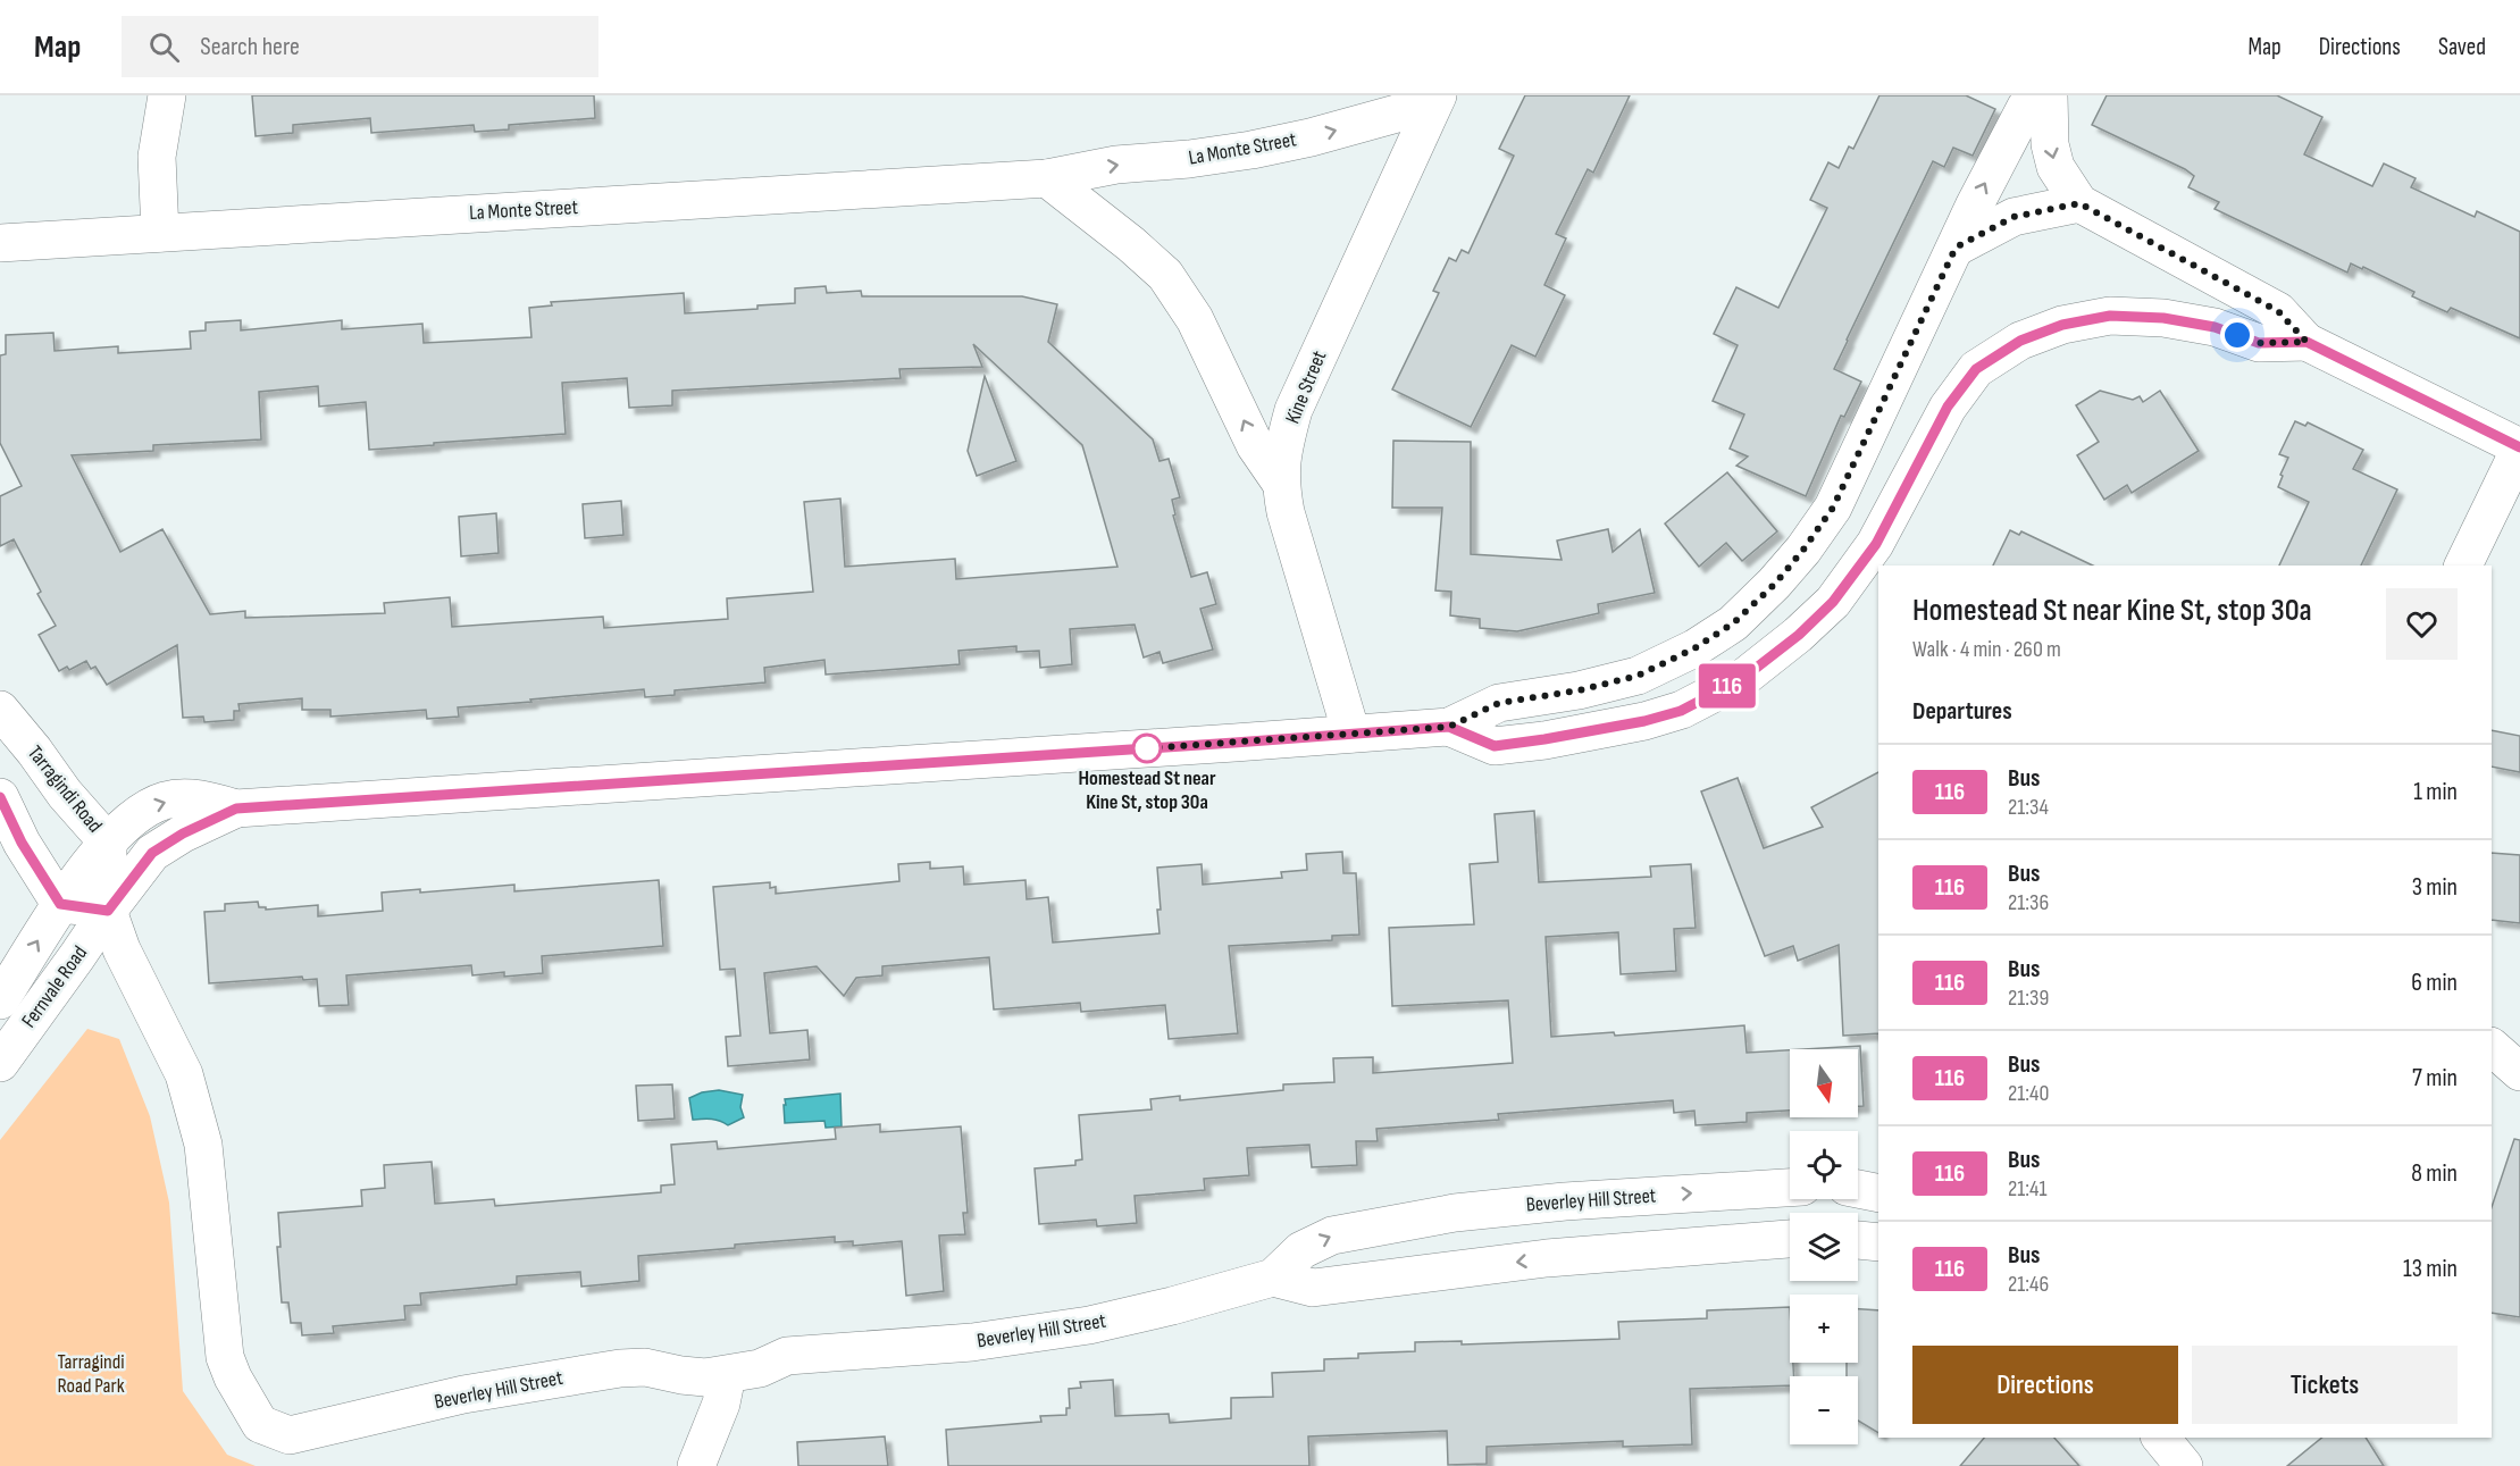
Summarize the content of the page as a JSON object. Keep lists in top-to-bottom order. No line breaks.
{"streets":{"street":["La Monte Street","Kine Street","Tarragindi Road","Fernvale Road","Beverley Hill Street"]},"crossings":[["La Monte Street","Kine Street"],["Tarragindi Road","Fernvale Road"],["Tarragindi Road","Beverley Hill Street"],["Fernvale Road","Beverley Hill Street"]],"parks":["Tarragindi Road Park"],"places":["Homestead St near Kine St, stop 30a"],"lines":["bus line 116"],"north":"bottom","page":{"header":"Map","search":"Search here","nav":["Map","Directions","Saved"],"on_map":"116","heading":[["Homestead St near Kine St, stop 30a","Walk · 4 min · 260 m"],"Departures"],"list":[{"mark":"116","name":"Bus","note":"21:34","value":"1 min"},{"mark":"116","name":"Bus","note":"21:36","value":"3 min"},{"mark":"116","name":"Bus","note":"21:39","value":"6 min"},{"mark":"116","name":"Bus","note":"21:40","value":"7 min"},{"mark":"116","name":"Bus","note":"21:41","value":"8 min"},{"mark":"116","name":"Bus","note":"21:46","value":"13 min"}],"map_buttons":["+","−"],"buttons":["Directions","Tickets"]}}
